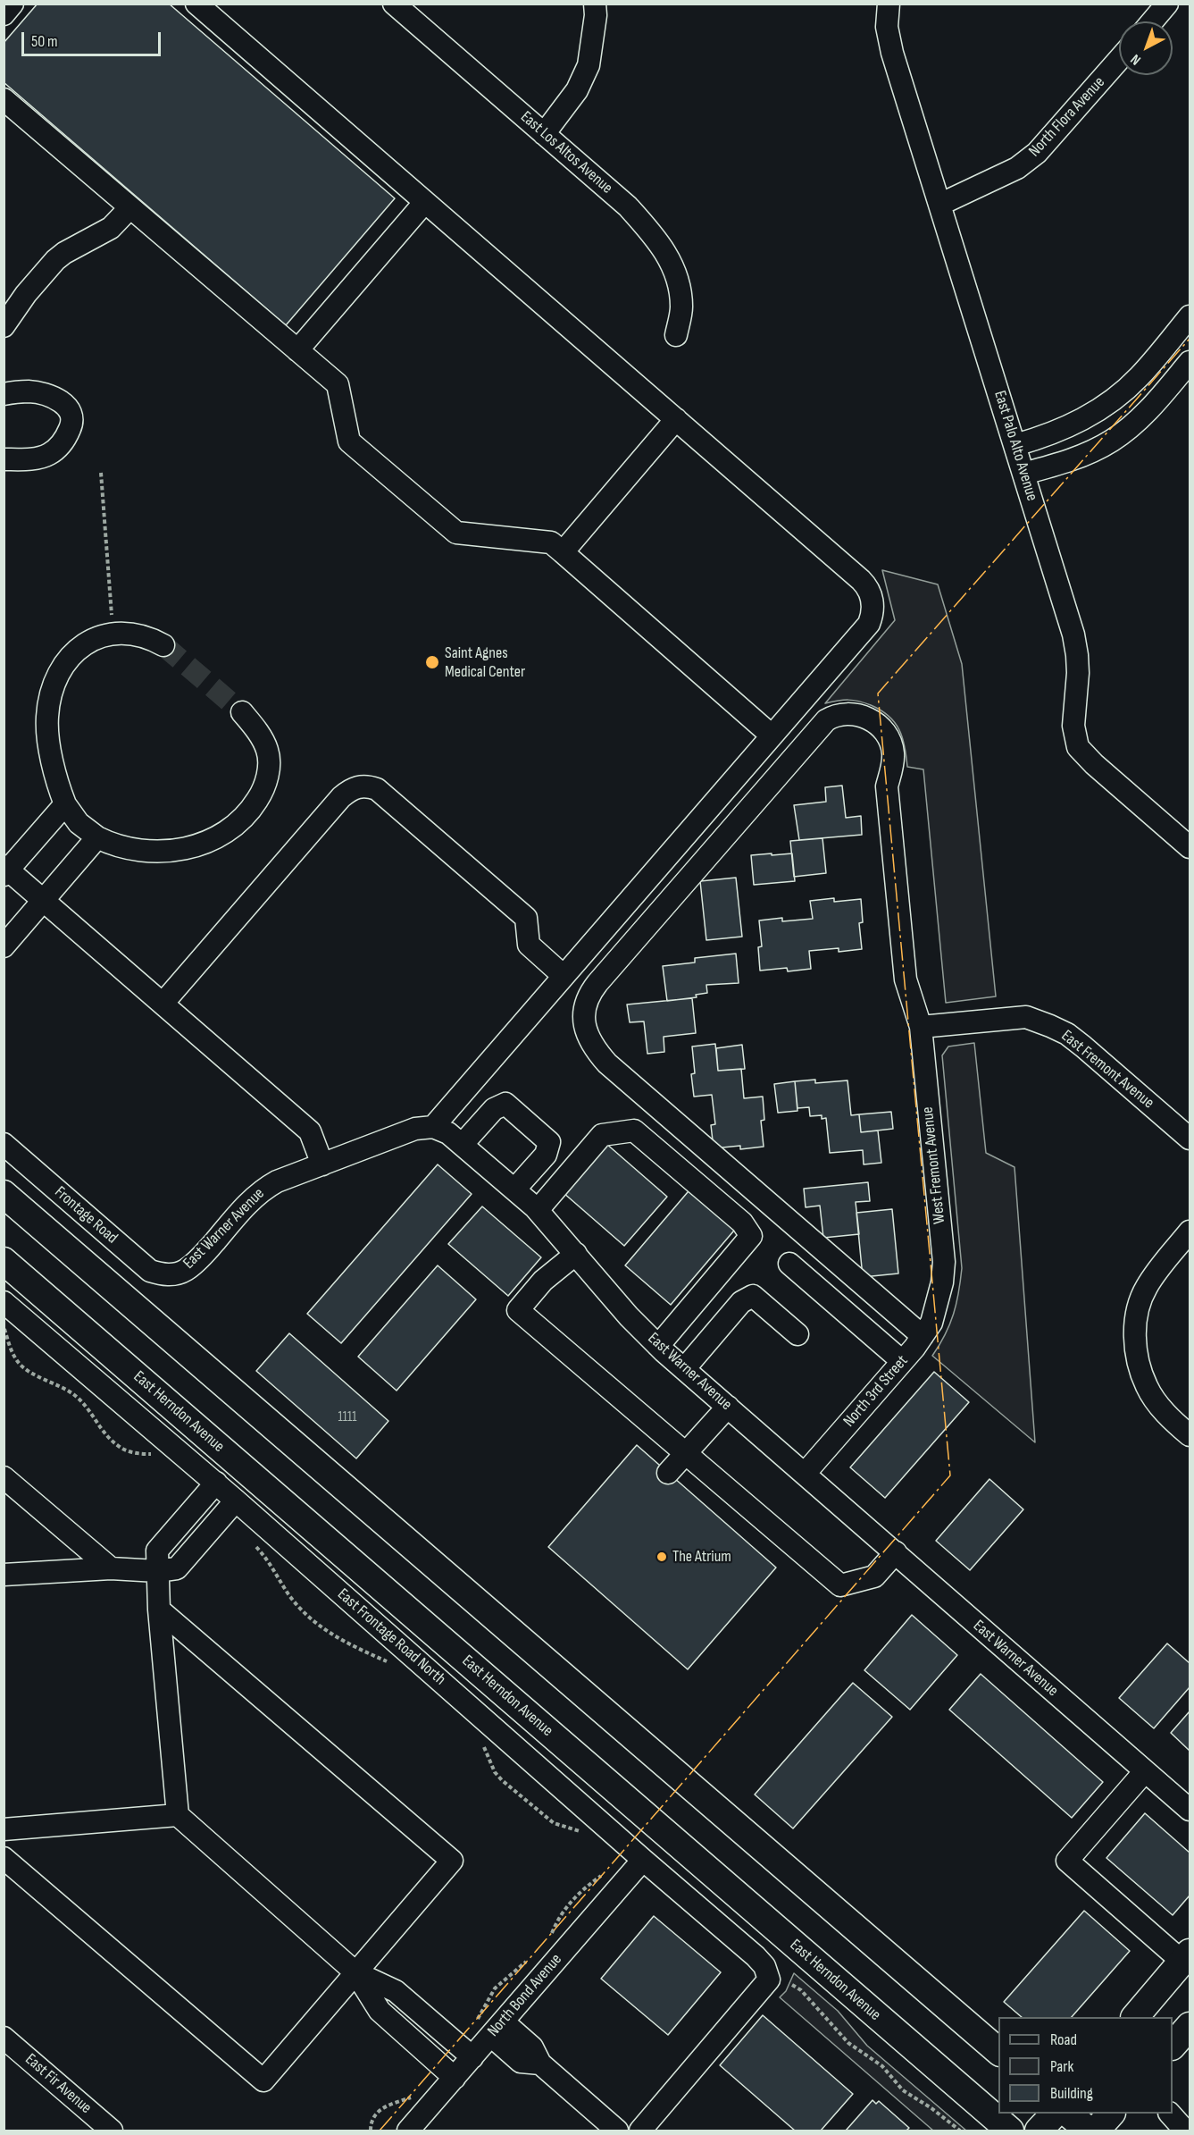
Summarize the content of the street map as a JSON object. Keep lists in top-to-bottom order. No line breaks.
{"streets":{"main road":["East Herndon Avenue"],"street":["North Flora Avenue","East Los Altos Avenue","East Palo Alto Avenue","East Fremont Avenue","West Fremont Avenue","Frontage Road","East Warner Avenue","North 3rd Street","East Frontage Road North","North Bond Avenue","East Fir Avenue"]},"crossings":[["North Flora Avenue","East Palo Alto Avenue"],["East Fremont Avenue","West Fremont Avenue"],["West Fremont Avenue","North 3rd Street"],["Frontage Road","East Warner Avenue"],["East Warner Avenue","North 3rd Street"],["East Frontage Road North","North Bond Avenue"]],"places":["Saint Agnes Medical Center","The Atrium"],"house_numbers":["1111"],"legend":["Road","Park","Building"],"scale_bar":"50 m","north":"bottom left"}
